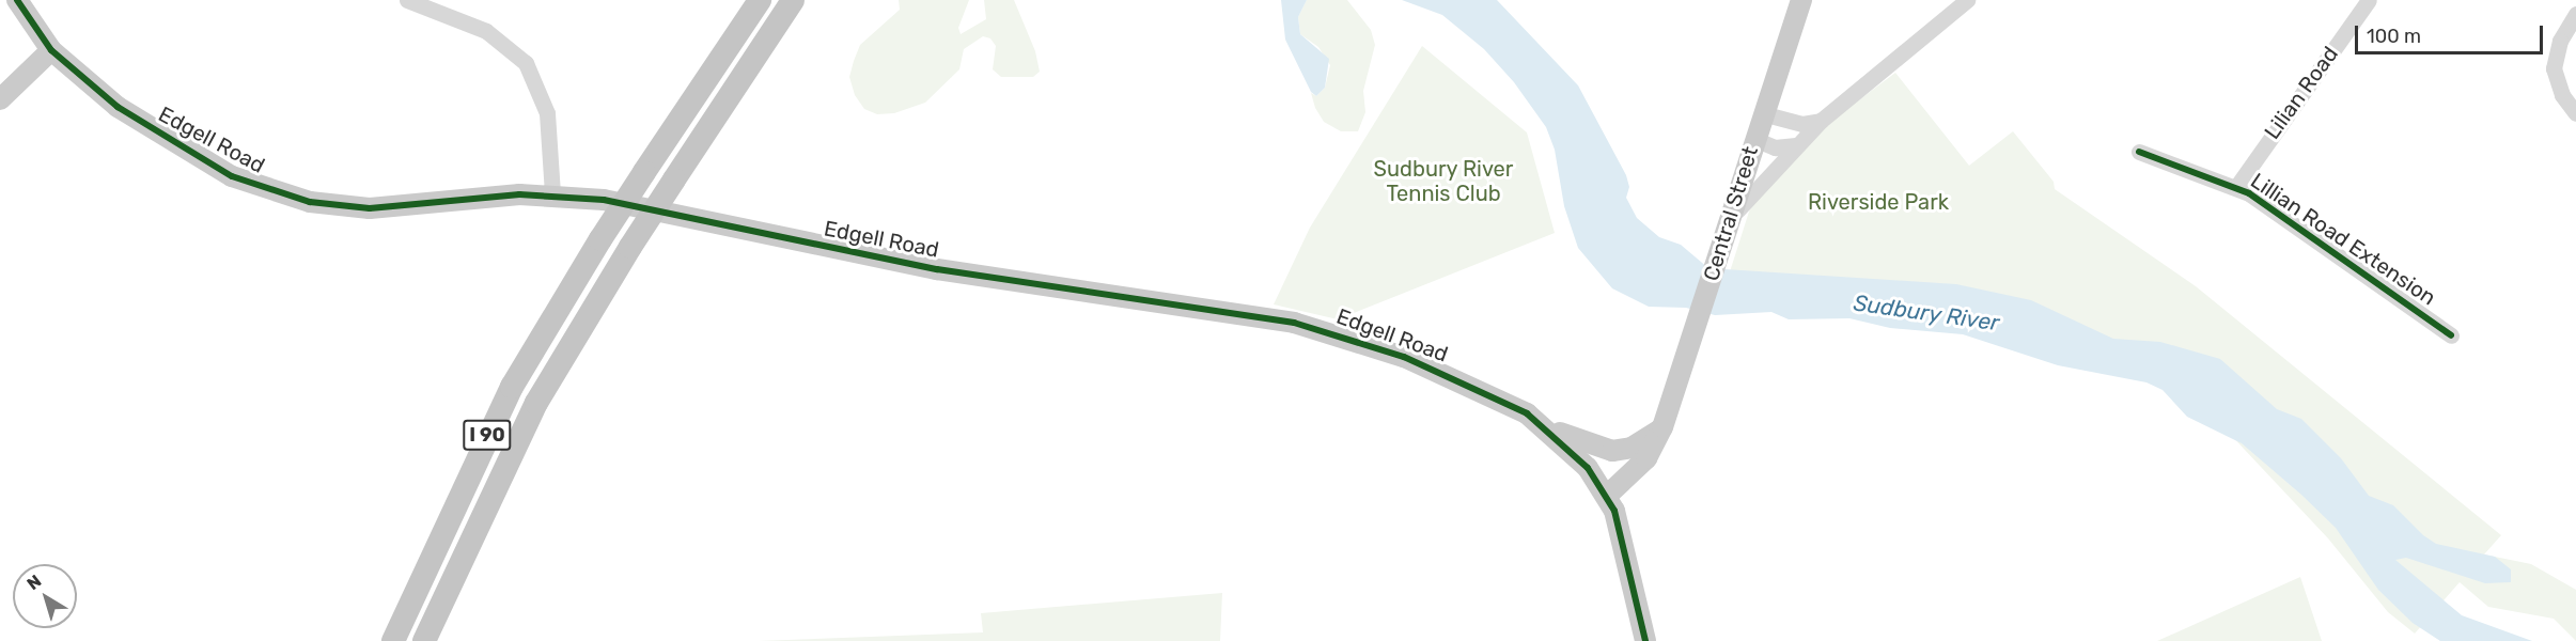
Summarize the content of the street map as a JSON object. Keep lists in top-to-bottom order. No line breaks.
{"streets":{"highway":["I 90"],"main road":["Edgell Road","Central Street"],"street":["Lilian Road","Lillian Road Extension"]},"crossings":[["Lilian Road","Lillian Road Extension"],["Edgell Road","Central Street"]],"water":["Sudbury River"],"parks":["Sudbury River Tennis Club","Riverside Park"],"scale_bar":"100 m","north":"top left"}
